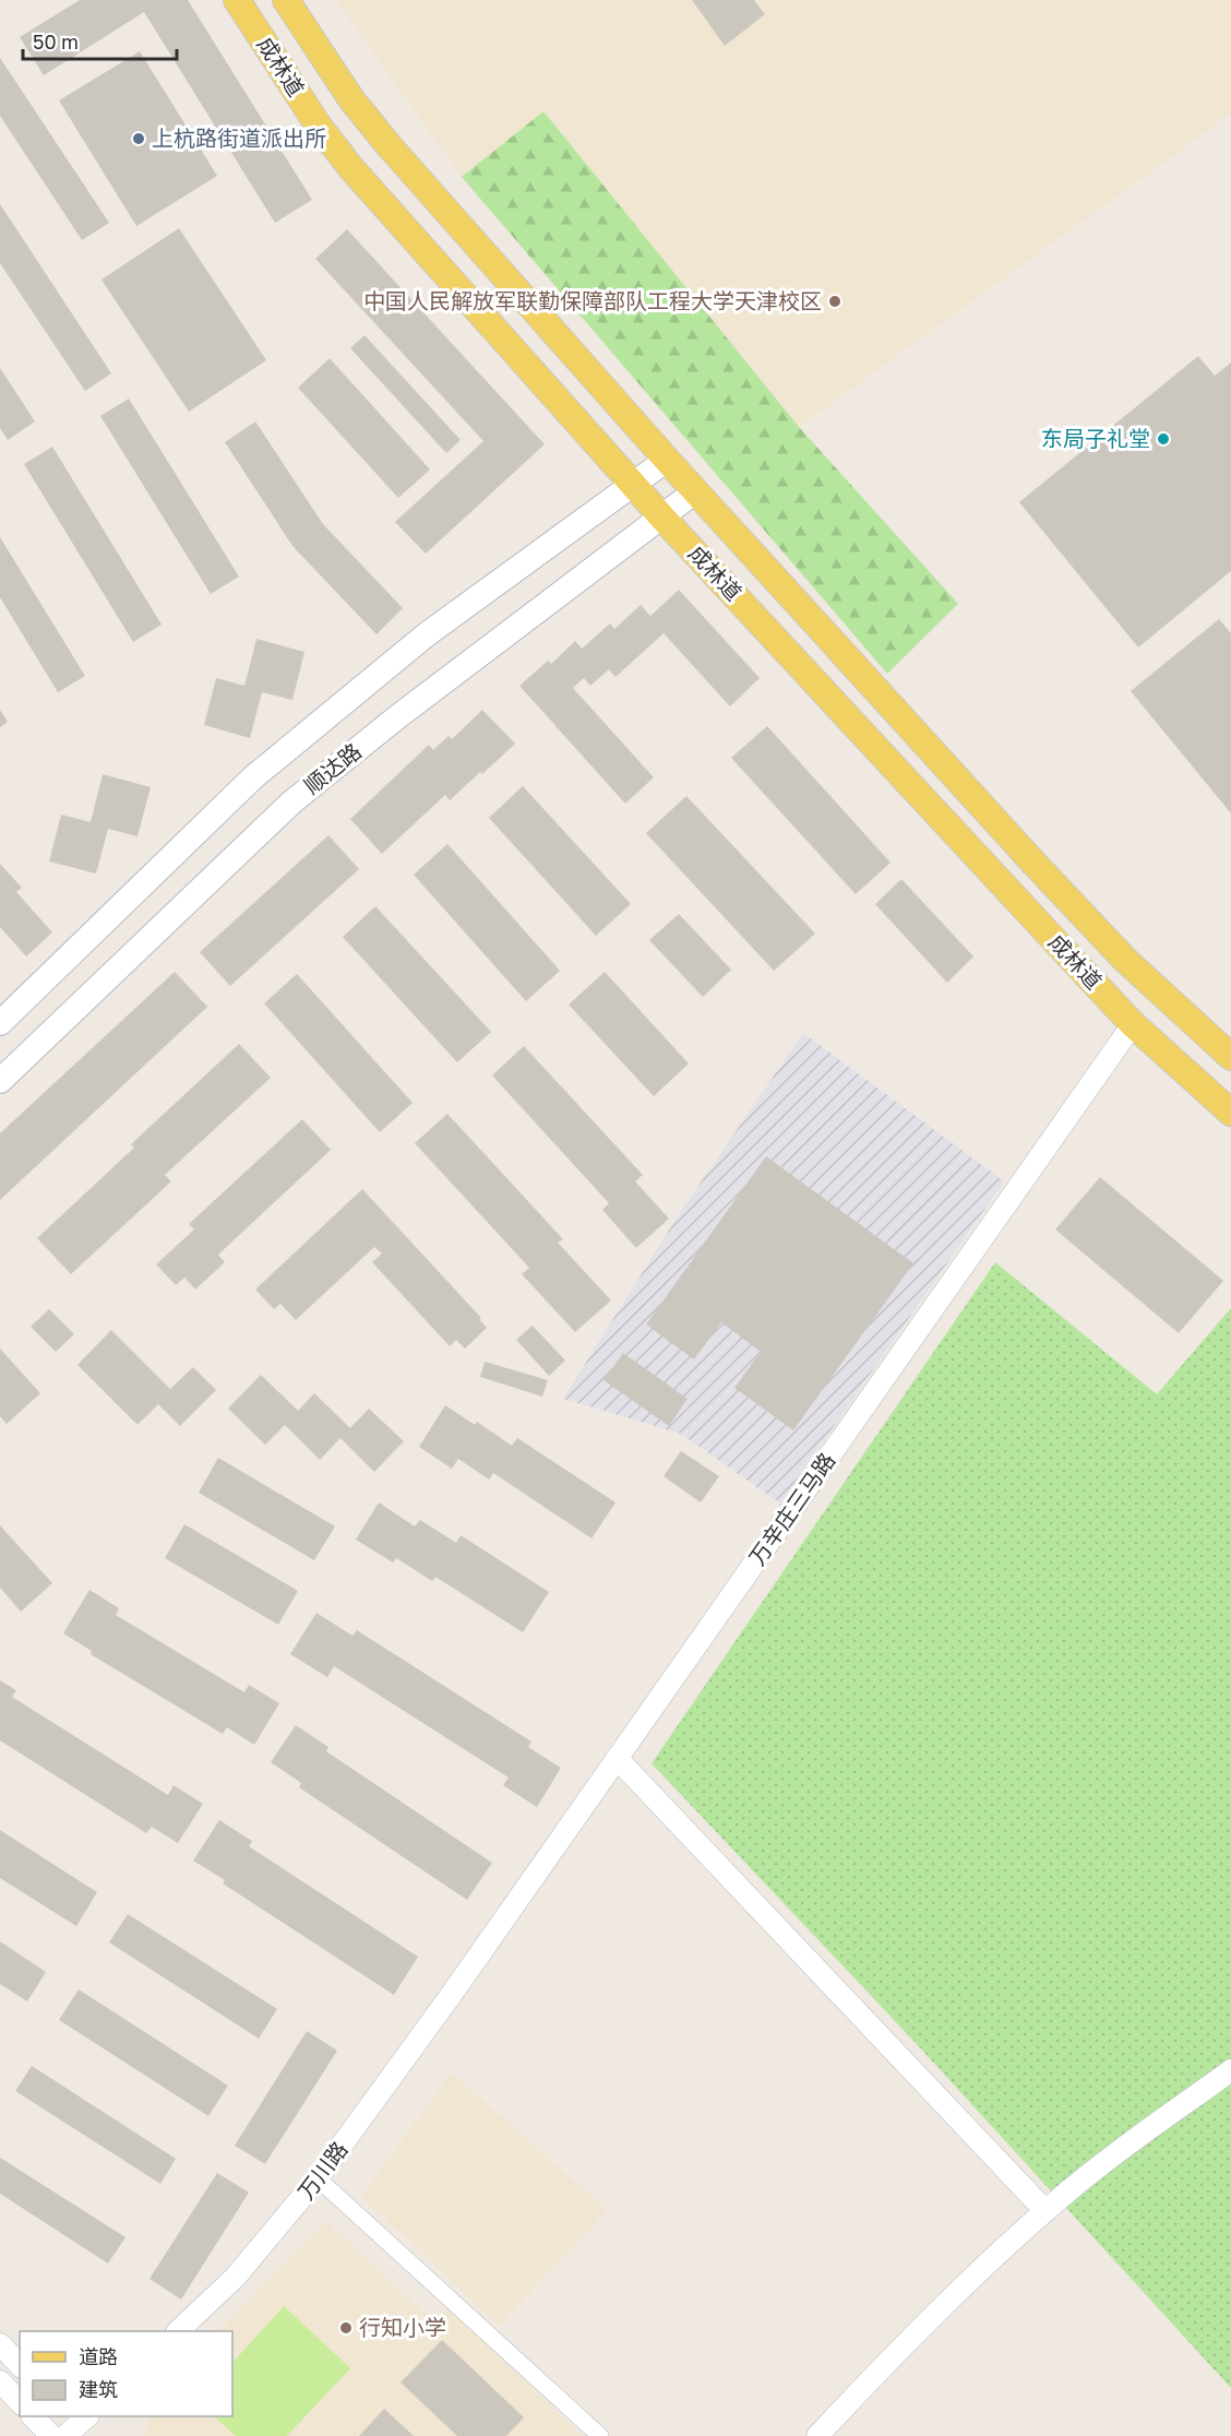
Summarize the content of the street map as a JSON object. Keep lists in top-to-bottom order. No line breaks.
{"streets":{"main road":["成林道","顺达路"],"street":["万辛庄三马路","万川路"]},"crossings":[["成林道","顺达路"],["成林道","万辛庄三马路"],["万辛庄三马路","万川路"]],"places":["上杭路街道派出所","中国人民解放军联勤保障部队工程大学天津校区","东局子礼堂","行知小学"],"legend":["道路","建筑"],"scale_bar":"50 m"}
